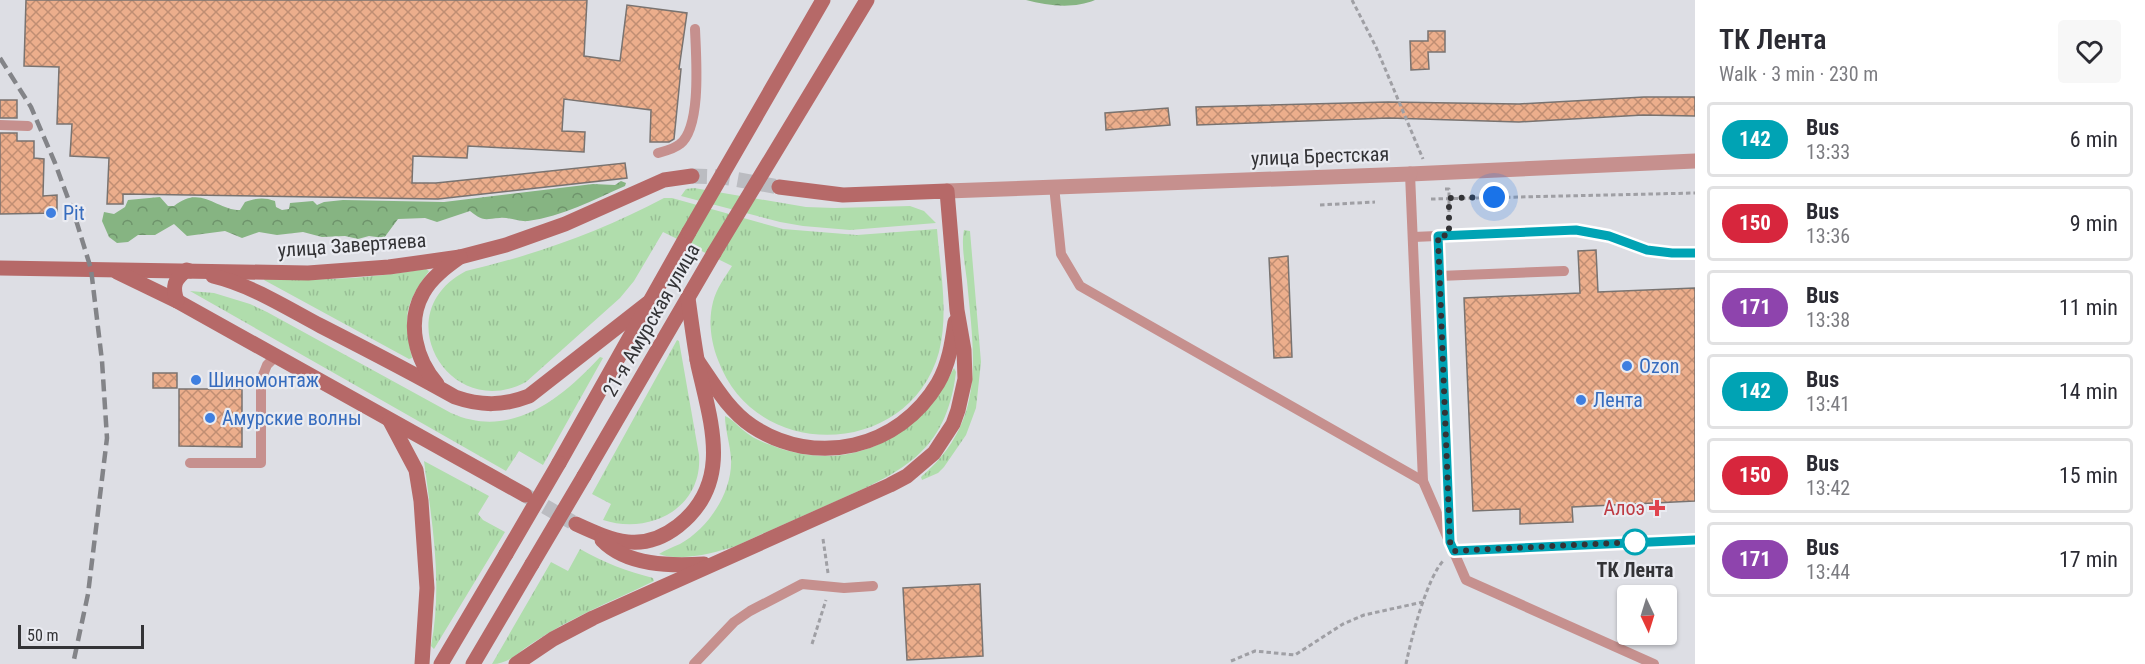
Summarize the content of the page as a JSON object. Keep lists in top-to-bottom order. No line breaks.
{"streets":{"main road":["улица Завертяева","21-я Амурская улица"],"street":["улица Брестская"]},"places":{"other":["Pit","Ozon","Шиномонтаж","Лента","Амурские волны","ТК Лента"],"health":["Алоэ"]},"lines":["bus line 142"],"scale_bar":"50 m","north":"bottom","page":{"heading":["ТК Лента","Walk · 3 min · 230 m"],"list":[{"mark":"142","name":"Bus","note":"13:33","value":"6 min"},{"mark":"150","name":"Bus","note":"13:36","value":"9 min"},{"mark":"171","name":"Bus","note":"13:38","value":"11 min"},{"mark":"142","name":"Bus","note":"13:41","value":"14 min"},{"mark":"150","name":"Bus","note":"13:42","value":"15 min"},{"mark":"171","name":"Bus","note":"13:44","value":"17 min"}],"scale":"50 m"}}
